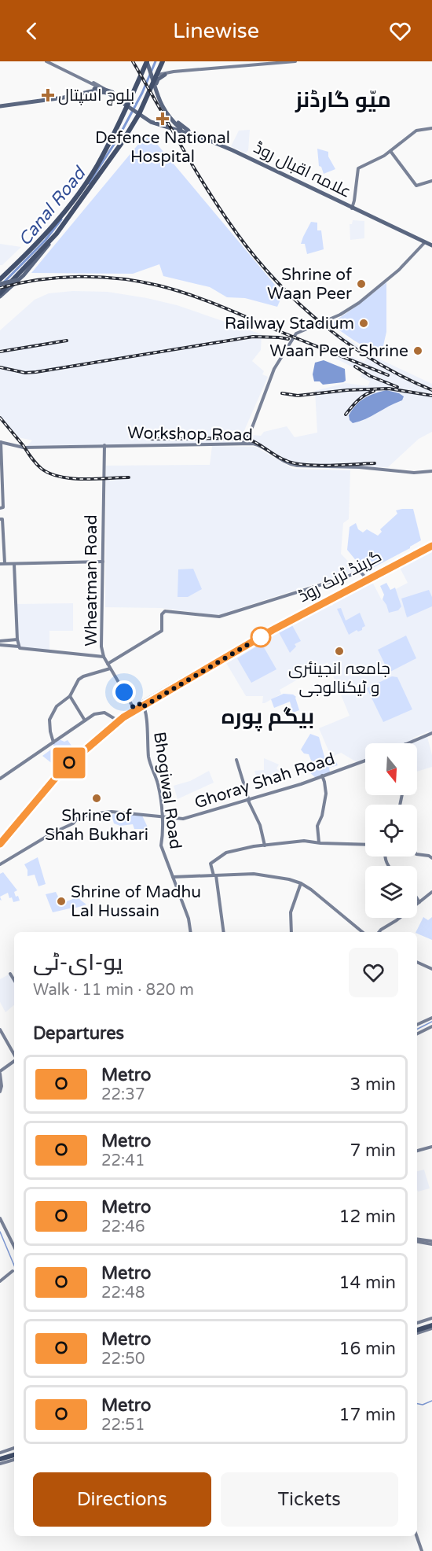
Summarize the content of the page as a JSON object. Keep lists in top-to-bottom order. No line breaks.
{"streets":{"main road":["علامہ اقبال روڈ","Workshop Road","گرینڈ ٹرنک روڈ","Wheatman Road","Ghoray Shah Road","Bhogiwal Road"]},"crossings":[["Workshop Road","Wheatman Road"],["Ghoray Shah Road","Bhogiwal Road"]],"districts":["میّو گارڈنز","بیگم پورہ"],"water":["Canal Road"],"places":{"health":["بلوچ اسپتال","Defence National Hospital"],"other":["Shrine of Waan Peer","Railway Stadium","Waan Peer Shrine","جامعہ انجینئری و ٹیکنالوجی","Shrine of Shah Bukhari","Shrine of Madhu Lal Hussain"]},"lines":["metro line O"],"north":"bottom","page":{"header":"Linewise","on_map":"O","heading":[["یو-ای-ٹی","Walk · 11 min · 820 m"],"Departures"],"list":[{"mark":"O","name":"Metro","note":"22:37","value":"3 min"},{"mark":"O","name":"Metro","note":"22:41","value":"7 min"},{"mark":"O","name":"Metro","note":"22:46","value":"12 min"},{"mark":"O","name":"Metro","note":"22:48","value":"14 min"},{"mark":"O","name":"Metro","note":"22:50","value":"16 min"},{"mark":"O","name":"Metro","note":"22:51","value":"17 min"}],"buttons":["Directions","Tickets"]}}
